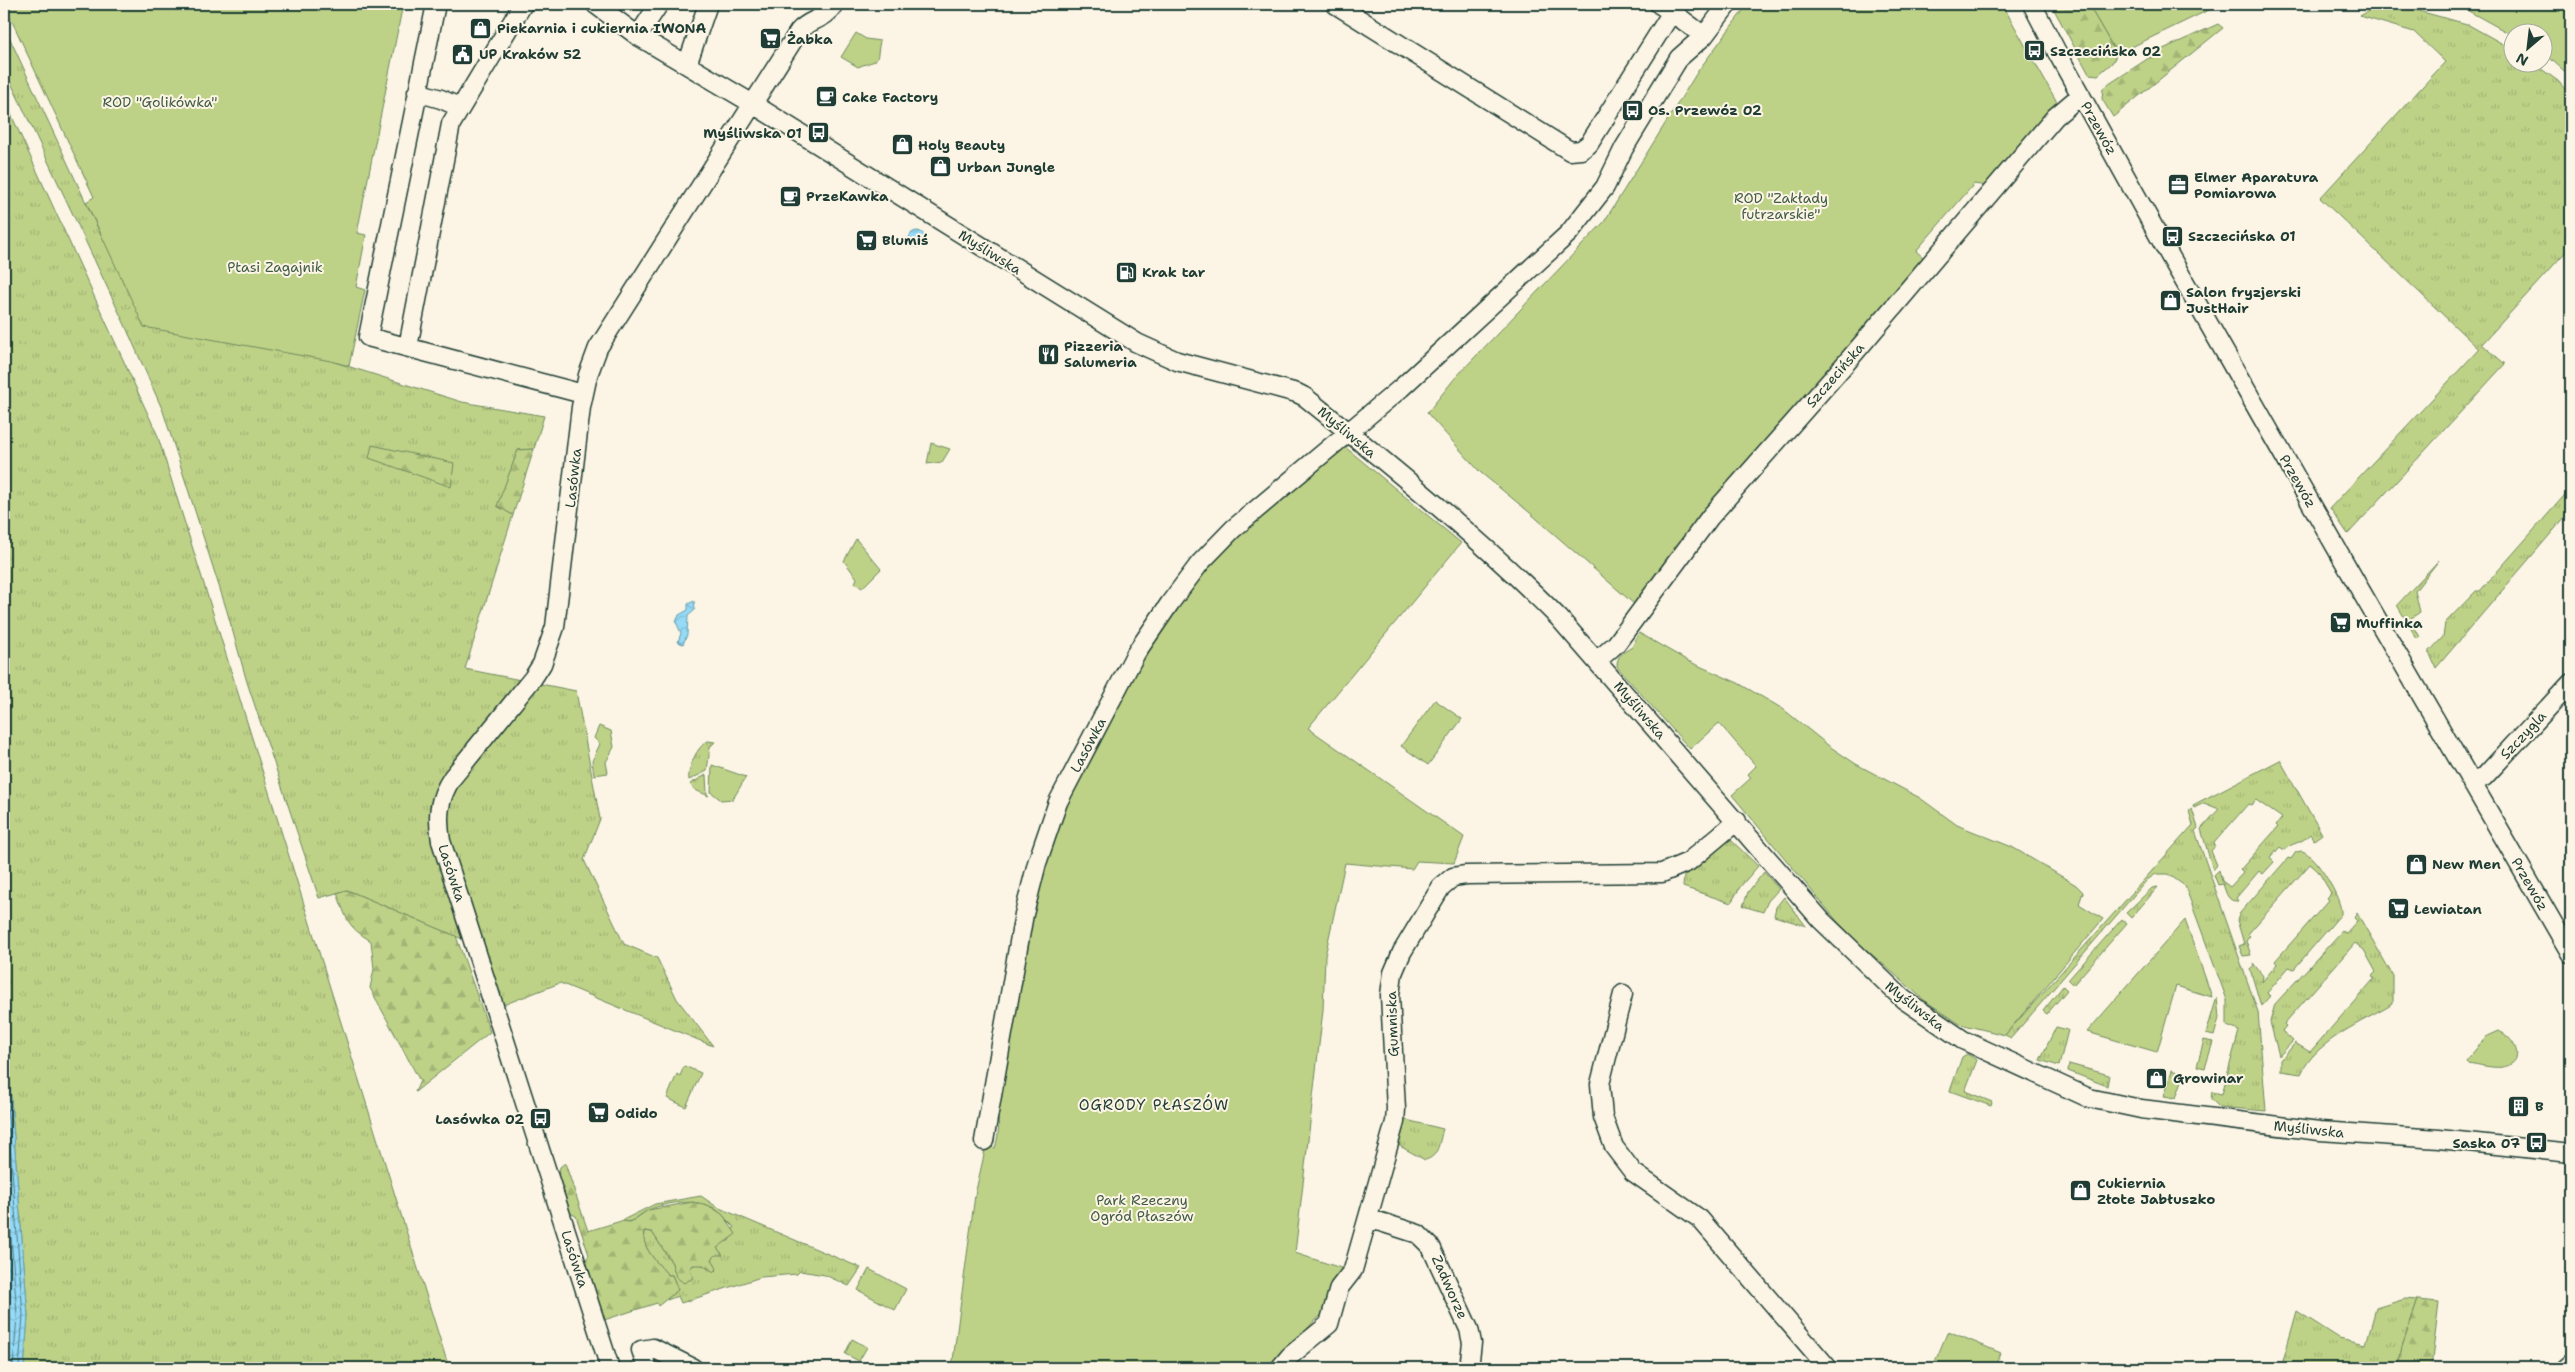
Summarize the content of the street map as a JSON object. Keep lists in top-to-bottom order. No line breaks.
{"streets":{"street":["Przewóz","Myśliwska","Szczecińska","Lasówka","Szczygla","Gumniska","Zadworze"]},"crossings":[["Przewóz","Szczecińska"],["Przewóz","Szczygla"],["Myśliwska","Szczecińska"],["Myśliwska","Lasówka"],["Myśliwska","Gumniska"],["Gumniska","Zadworze"]],"districts":["OGRODY PŁASZÓW"],"parks":["ROD \"Golikówka\"","ROD \"Zakłady futrzarskie\"","Ptasi Zagajnik","Park Rzeczny Ogród Płaszów"],"places":{"shop":["Piekarnia i cukiernia IWONA","Holy Beauty","Urban Jungle","Salon fryzjerski JustHair","New Men","Growinar","Cukiernia Złote Jabłuszko"],"supermarket":["Żabka","Blumiś","Muffinka","Lewiatan","Odido"],"bus stop":["Szczecińska 02","Os. Przewóz 02","Myśliwska 01","Szczecińska 01","Lasówka 02","Saska 07"],"public building":["UP Kraków 52"],"cafe":["Cake Factory","PrzeKawka"],"office":["Elmer Aparatura Pomiarowa"],"fuel station":["Krak tar"],"restaurant":["Pizzeria Salumeria"],"building":["B"]},"north":"bottom left"}
